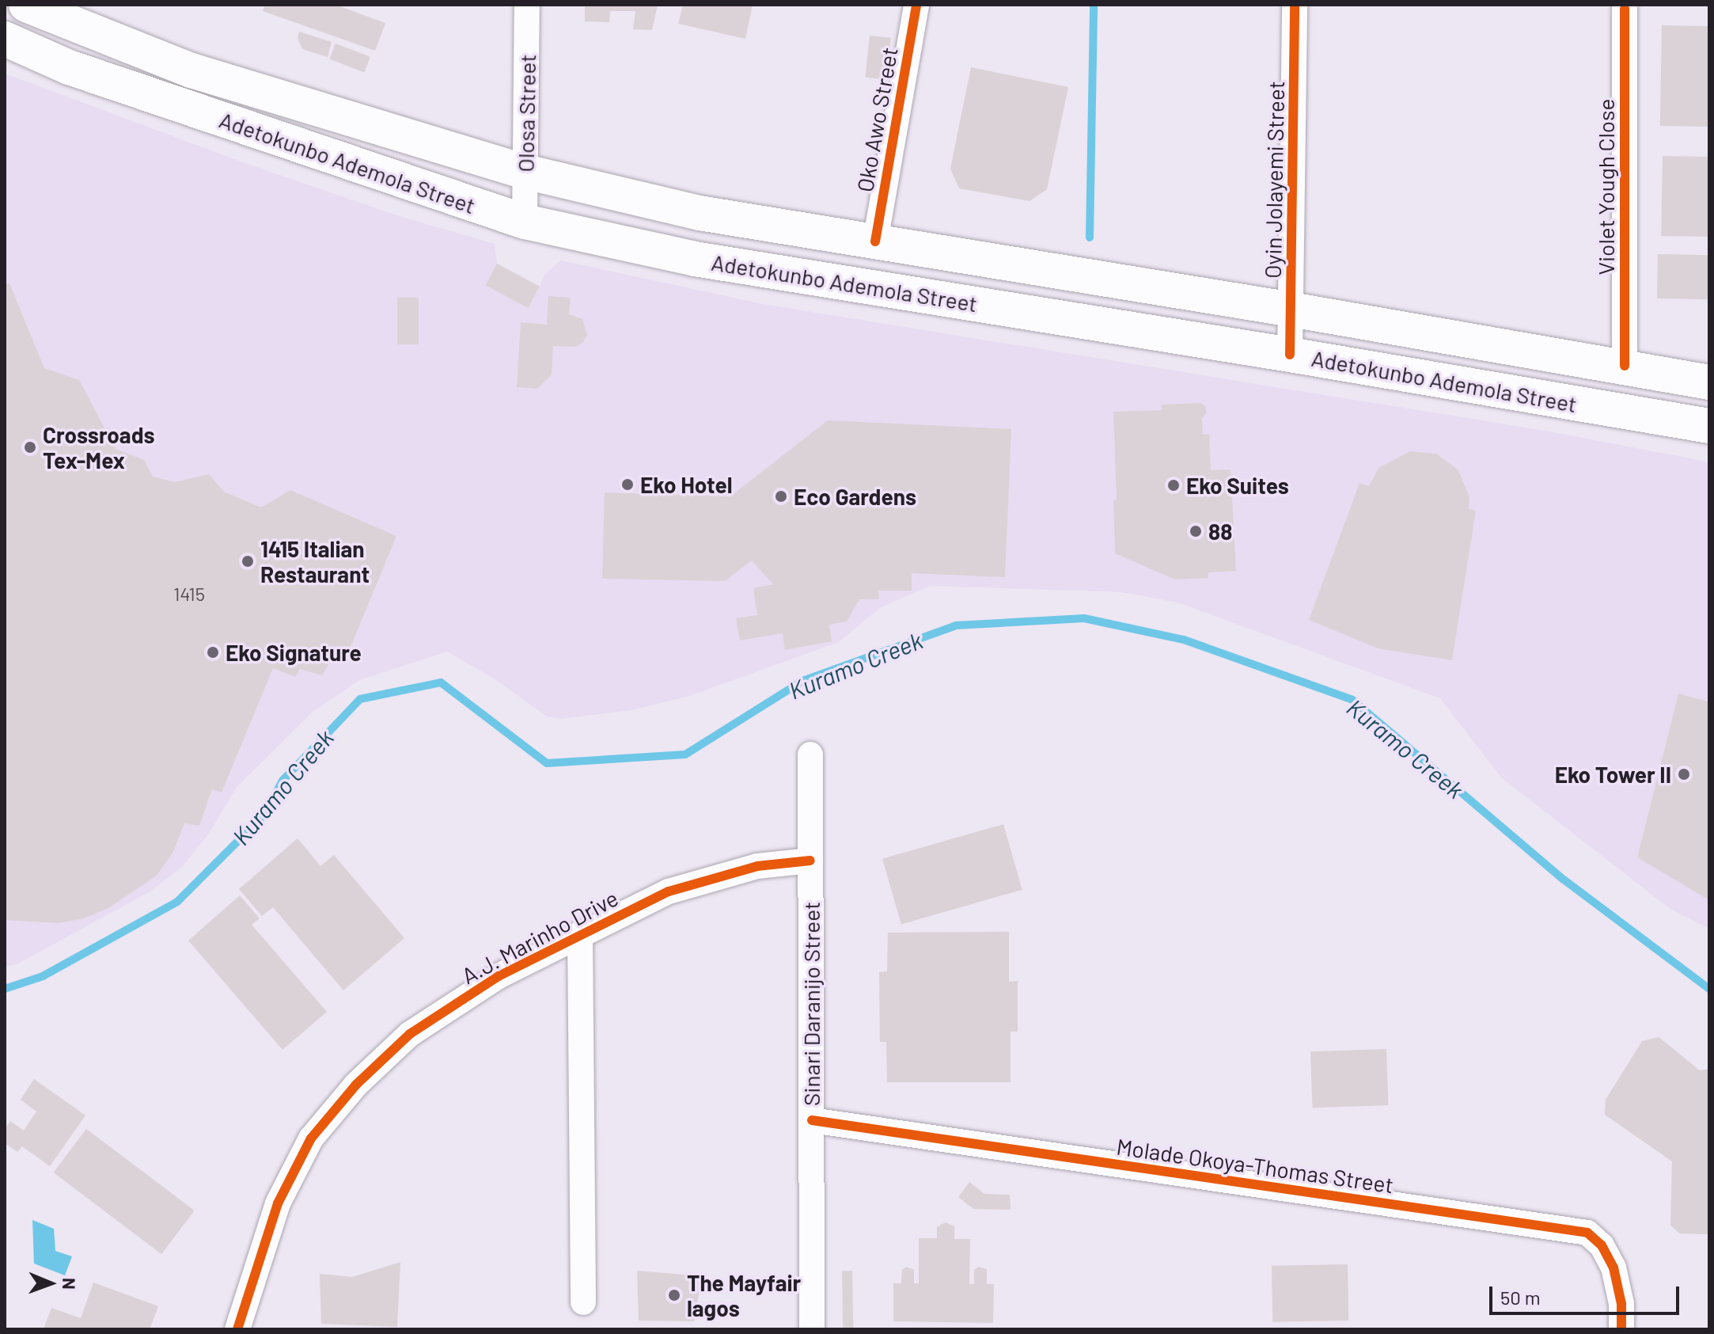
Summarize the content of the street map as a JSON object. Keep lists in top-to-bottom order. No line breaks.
{"streets":{"main road":["Adetokunbo Ademola Street"],"street":["Olosa Street","Oko Awo Street","Oyin Jolayemi Street","Violet Yough Close","A.J. Marinho Drive","Sinari Daranijo Street","Molade Okoya-Thomas Street"]},"crossings":[["Olosa Street","Adetokunbo Ademola Street"],["Oko Awo Street","Adetokunbo Ademola Street"],["Adetokunbo Ademola Street","Oyin Jolayemi Street"],["Adetokunbo Ademola Street","Violet Yough Close"],["A.J. Marinho Drive","Sinari Daranijo Street"],["Sinari Daranijo Street","Molade Okoya-Thomas Street"]],"water":["Kuramo Creek"],"places":["Crossroads Tex-Mex","Eko Hotel","Eko Suites","Eco Gardens","88","1415 Italian Restaurant","Eko Signature","Eko Tower II","The Mayfair lagos"],"house_numbers":["1415"],"scale_bar":"50 m","north":"right"}
